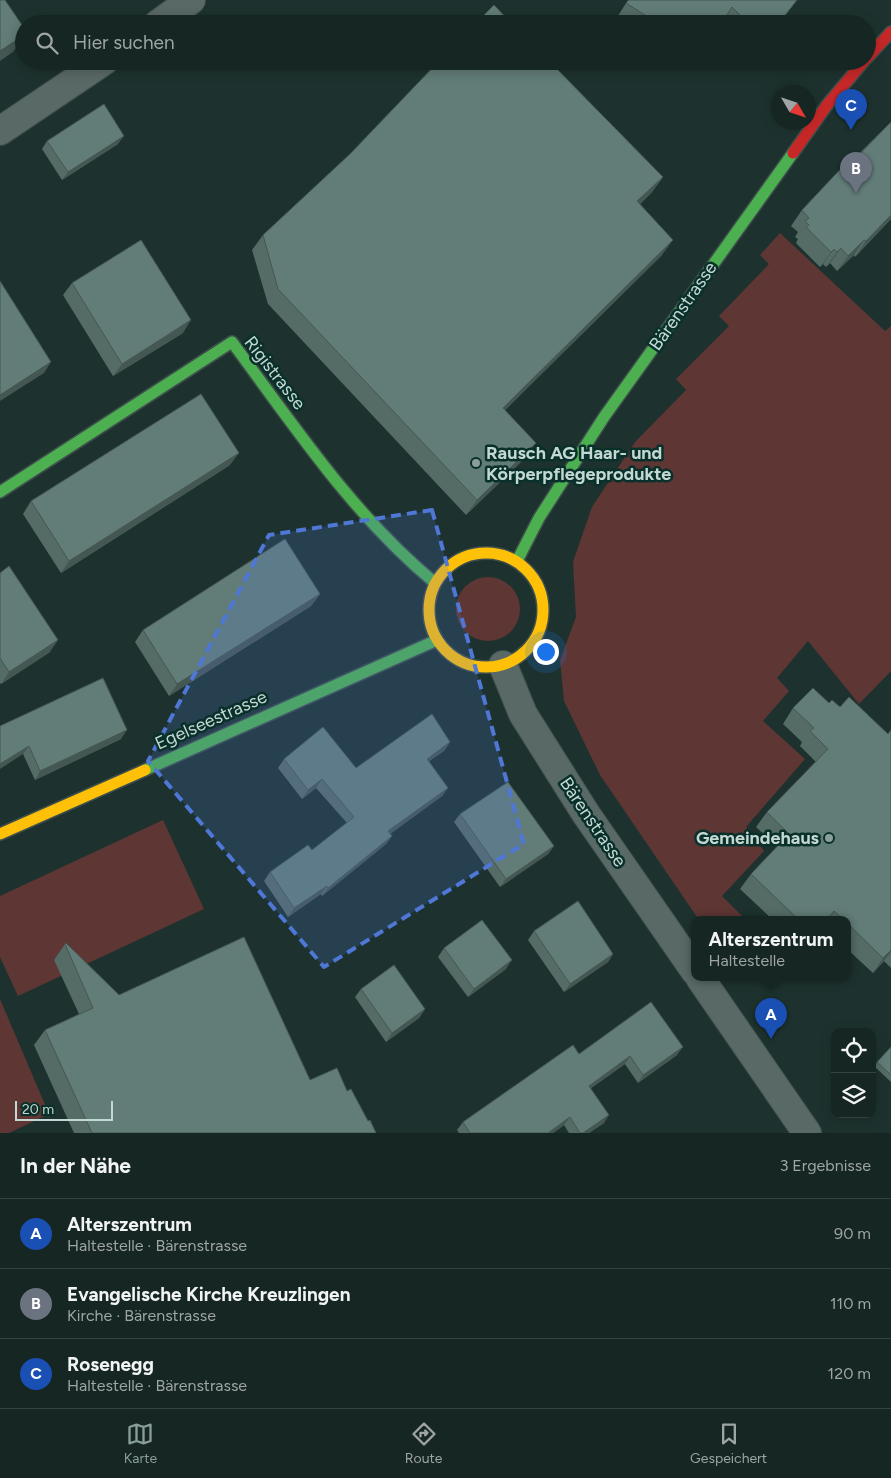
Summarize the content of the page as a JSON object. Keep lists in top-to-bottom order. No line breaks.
{"streets":{"main road":["Bärenstrasse","Rigistrasse","Egelseestrasse"]},"crossings":[["Bärenstrasse","Rigistrasse"],["Bärenstrasse","Egelseestrasse"],["Rigistrasse","Egelseestrasse"]],"places":["Rausch AG Haar- und Körperpflegeprodukte","Gemeindehaus"],"scale_bar":"20 m","north":"bottom right","page":{"search":"Hier suchen","pins":["C","B","A"],"popup":["Alterszentrum","Haltestelle"],"scale":"20 m","heading":["In der Nähe","3 Ergebnisse"],"list":[{"mark":"A","name":"Alterszentrum","note":"Haltestelle · Bärenstrasse","value":"90 m"},{"mark":"B","name":"Evangelische Kirche Kreuzlingen","note":"Kirche · Bärenstrasse","value":"110 m"},{"mark":"C","name":"Rosenegg","note":"Haltestelle · Bärenstrasse","value":"120 m"}],"nav":["Karte","Route","Gespeichert"]}}
